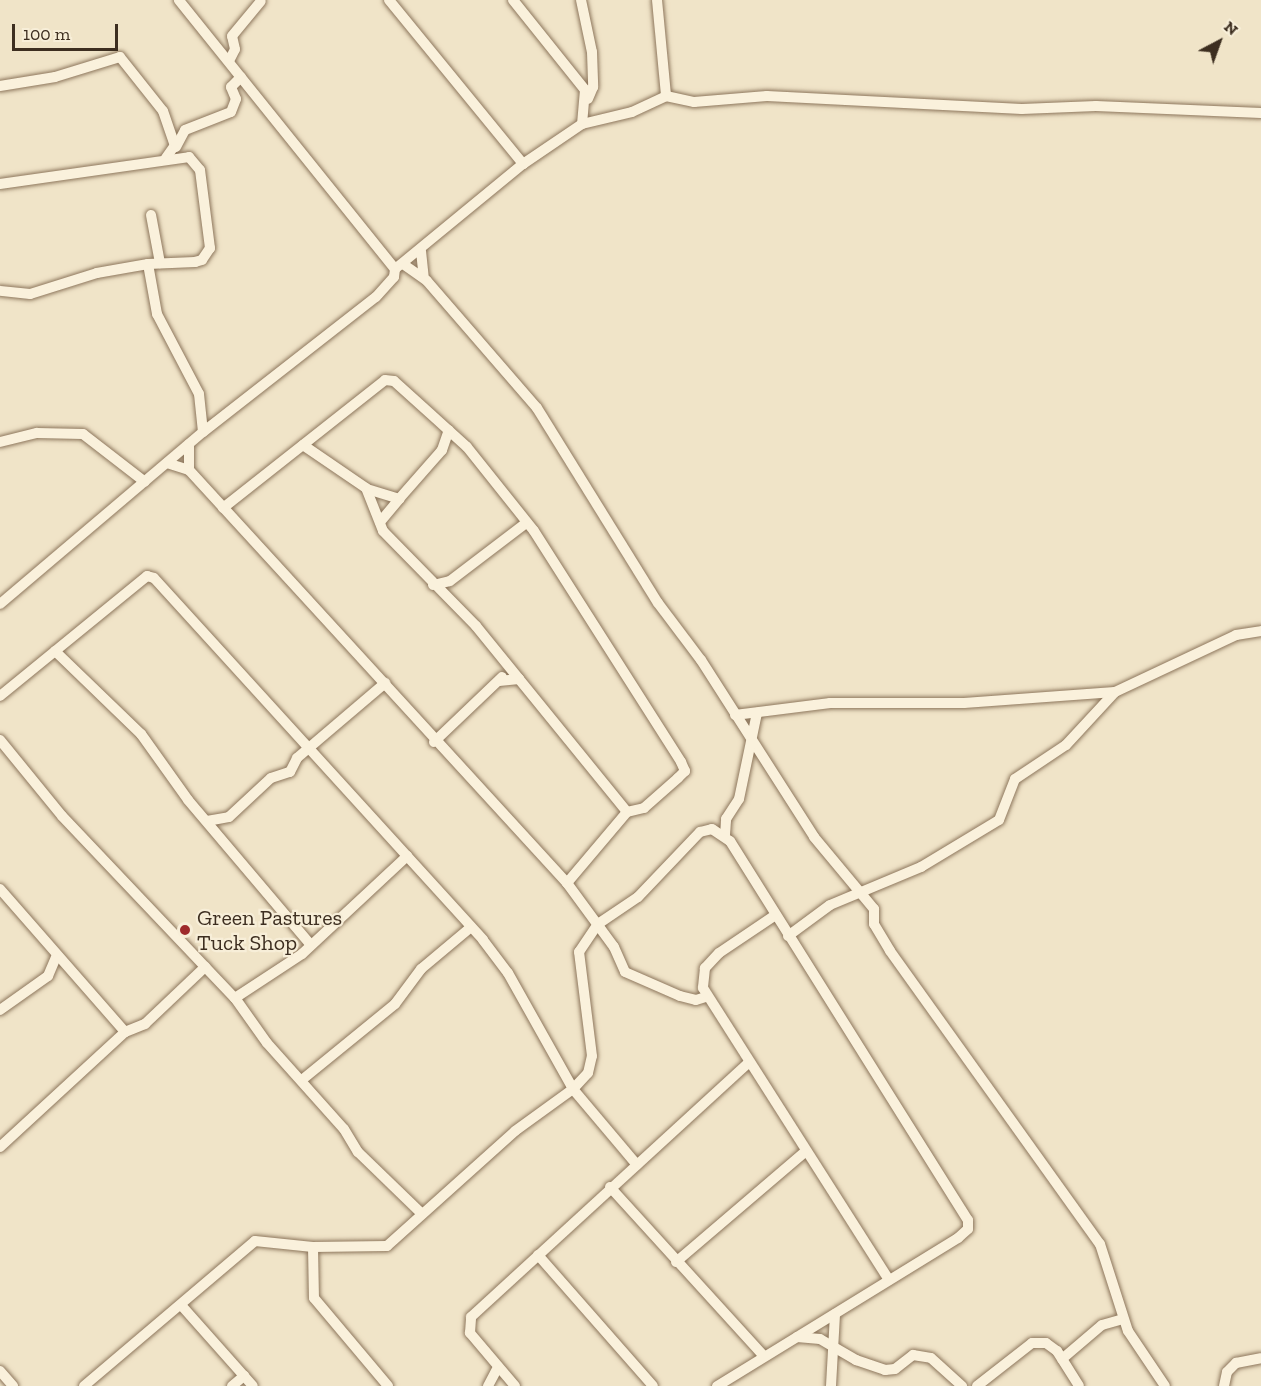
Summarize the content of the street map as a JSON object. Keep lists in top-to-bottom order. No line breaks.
{"places":["Green Pastures Tuck Shop"],"scale_bar":"100 m","north":"top right"}
